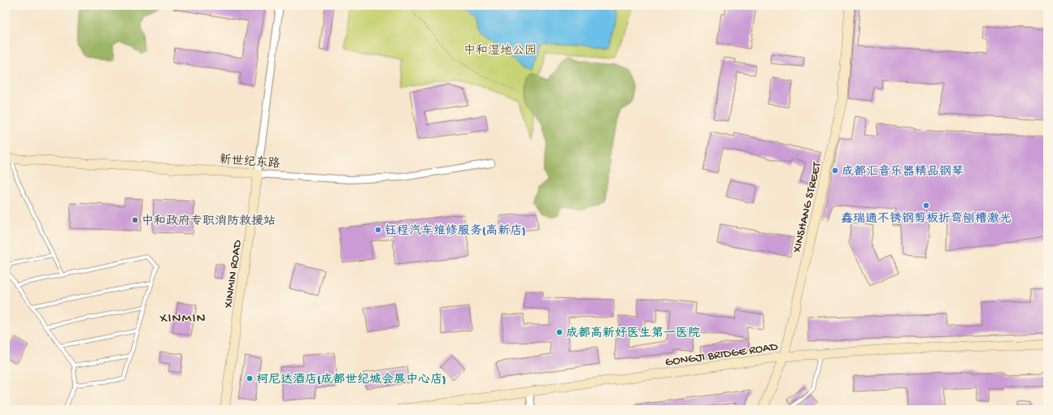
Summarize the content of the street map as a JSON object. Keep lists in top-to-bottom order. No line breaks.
{"streets":{"main road":["新世纪东路","XINSHANG STREET","XINMIN ROAD","GONGJI BRIDGE ROAD"]},"crossings":[["新世纪东路","XINMIN ROAD"],["XINSHANG STREET","GONGJI BRIDGE ROAD"]],"districts":["XINMIN"],"parks":["中和湿地公园"],"places":["成都汇音乐器精品钢琴","鑫瑞通不锈钢剪板折弯刨槽激光","中和政府专职消防救援站","钰程汽车维修服务(高新店)","成都高新好医生第一医院","柯尼达酒店(成都世纪城会展中心店)"]}
